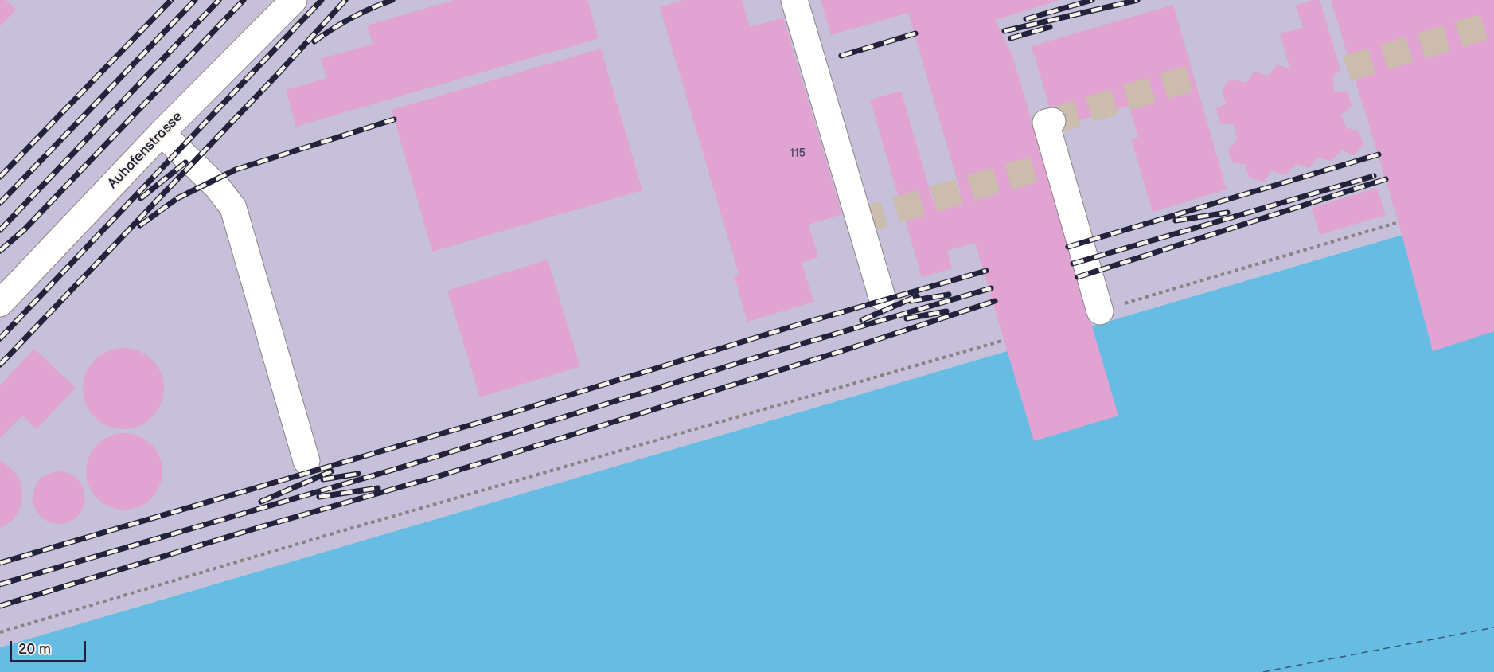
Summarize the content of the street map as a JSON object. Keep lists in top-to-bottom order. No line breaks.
{"streets":{"street":["Auhafenstrasse"]},"house_numbers":["115"],"scale_bar":"20 m"}
